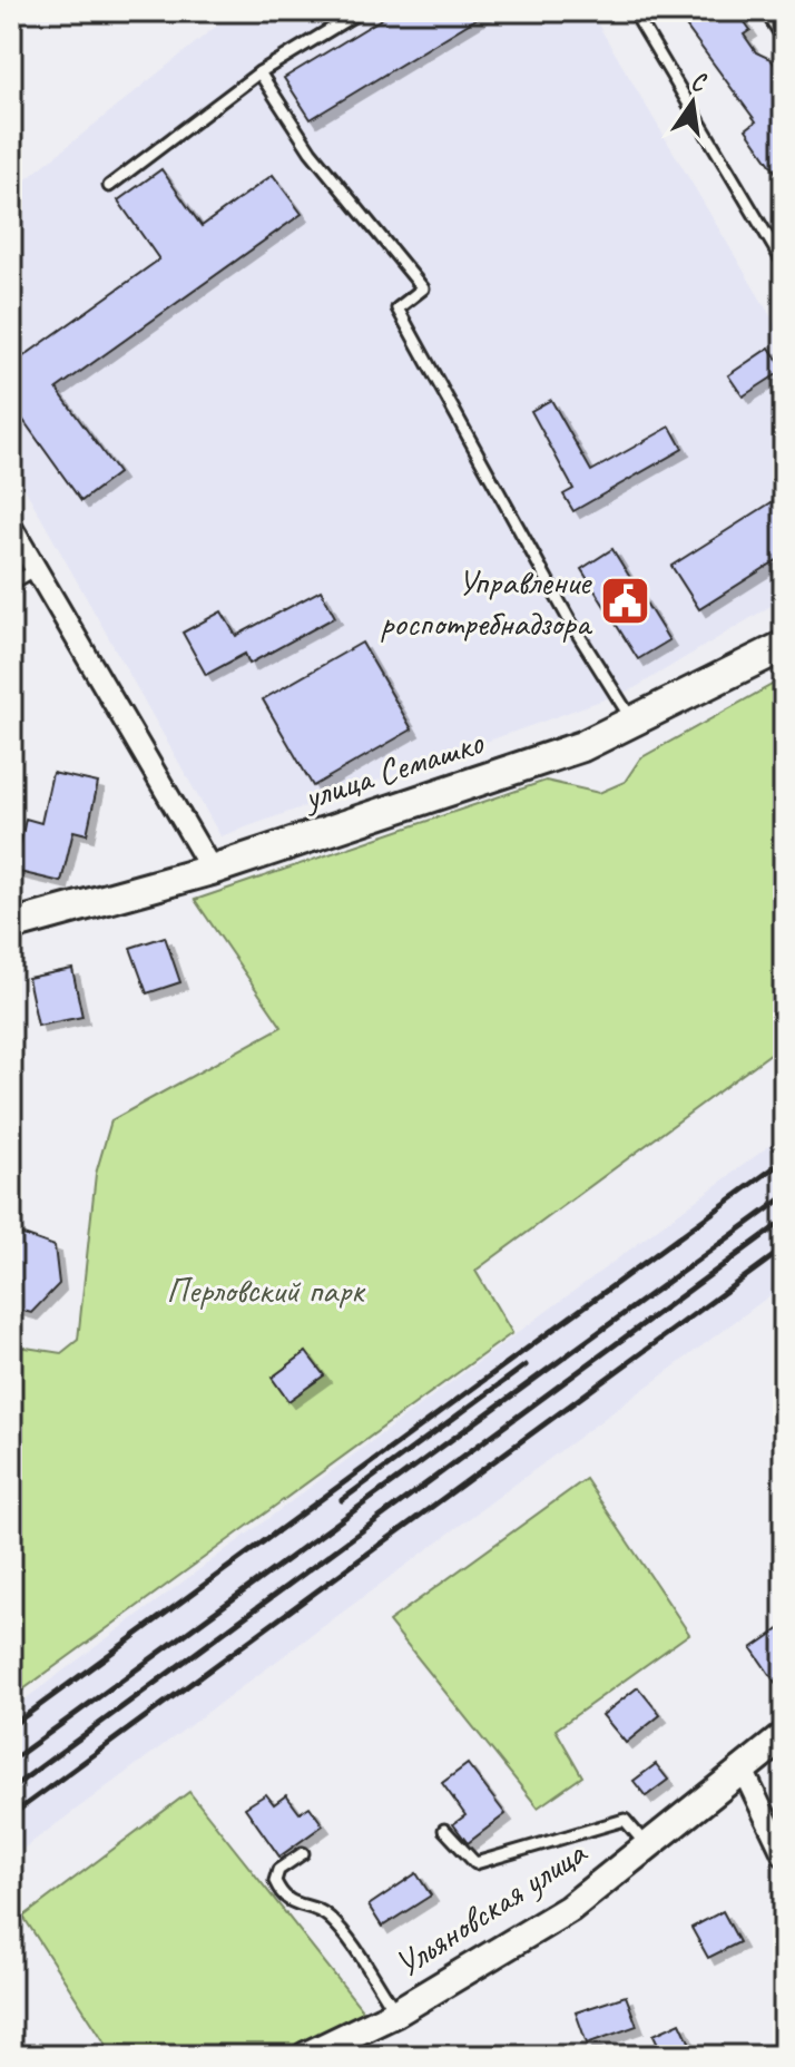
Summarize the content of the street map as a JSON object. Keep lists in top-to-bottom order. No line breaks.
{"streets":{"main road":["улица Семашко"],"street":["Ульяновская улица"]},"parks":["Перловский парк"],"places":{"public building":["Управление роспотребнадзора"]},"north":"top"}
